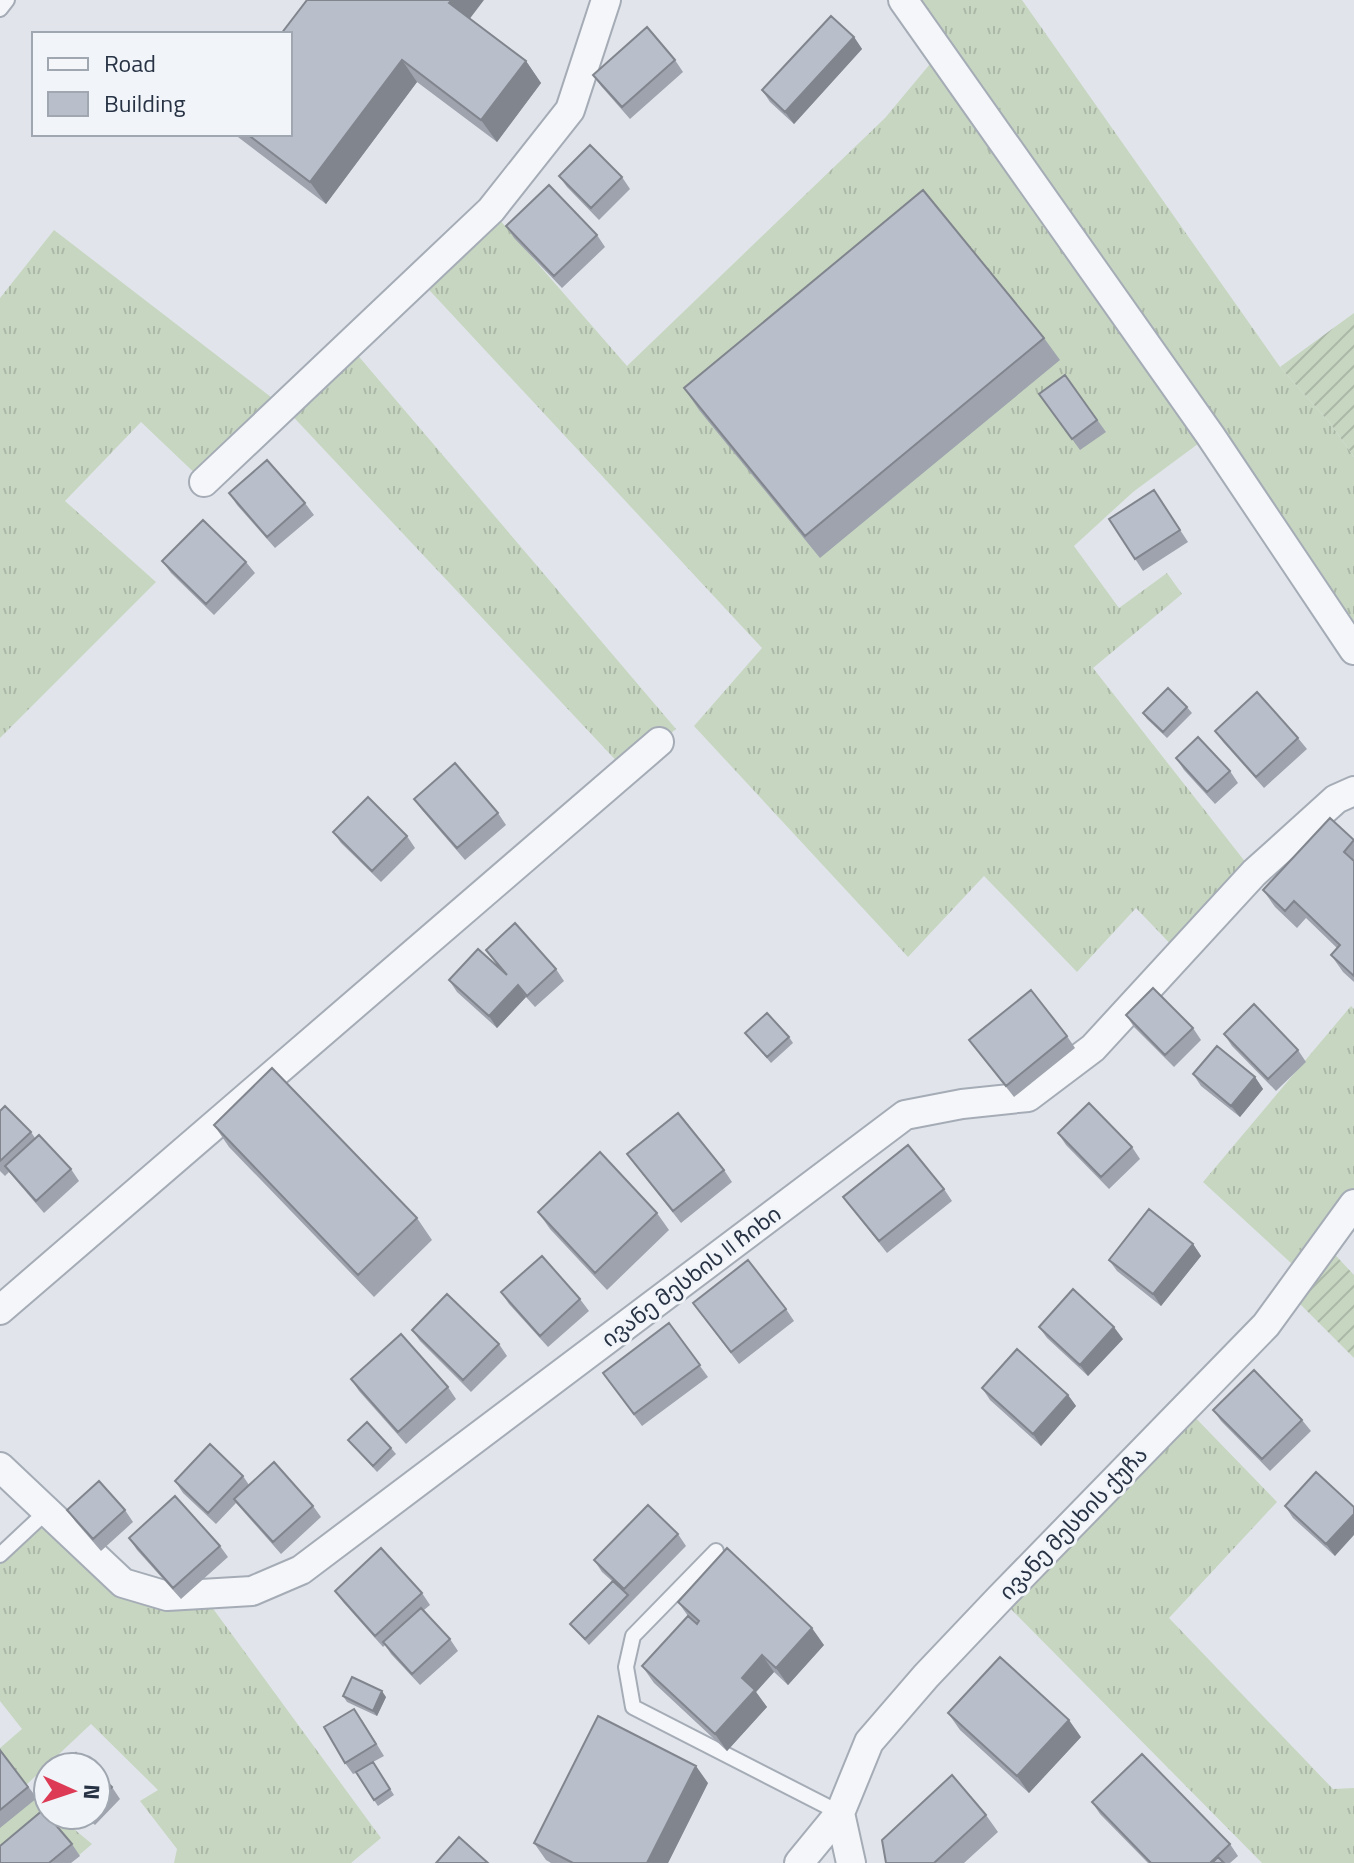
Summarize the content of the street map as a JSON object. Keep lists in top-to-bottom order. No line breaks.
{"streets":{"street":["ივანე მესხის II ჩიხი","ივანე მესხის ქუჩა"]},"legend":["Road","Building"],"north":"right"}
